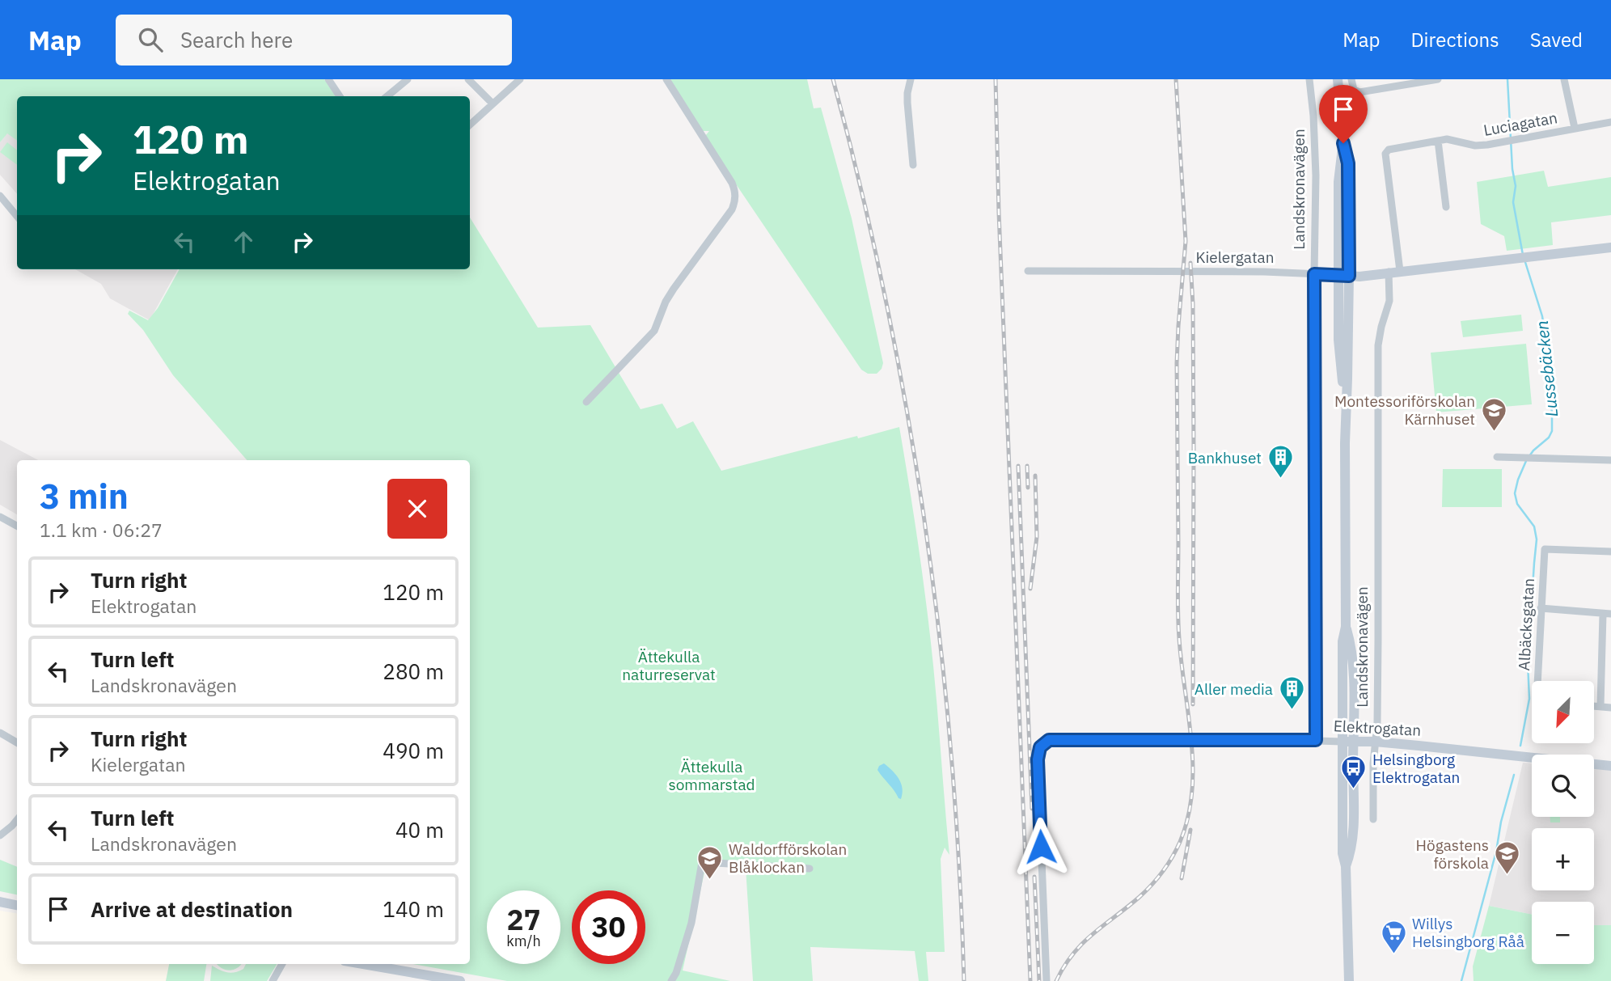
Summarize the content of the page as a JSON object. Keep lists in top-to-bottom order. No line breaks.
{"streets":{"main road":["Landskronavägen","Kielergatan","Elektrogatan"],"street":["Luciagatan","Albäcksgatan"]},"crossings":[["Luciagatan","Kielergatan"],["Landskronavägen","Kielergatan"],["Landskronavägen","Elektrogatan"]],"water":["Lussebäcken"],"parks":["Ättekulla naturreservat","Ättekulla sommarstad"],"places":{"school or university":["Montessoriförskolan Kärnhuset","Högastens förskola","Waldorfförskolan Blåklockan"],"building":["Bankhuset","Aller media"],"bus stop":["Helsingborg Elektrogatan"],"supermarket":["Willys Helsingborg Råå"]},"north":"bottom left","page":{"header":"Map","search":"Search here","nav":["Map","Directions","Saved"],"turn":["120 m","Elektrogatan"],"heading":["3 min","1.1 km · 06:27"],"list":[{"name":"Turn right","note":"Elektrogatan","value":"120 m"},{"name":"Turn left","note":"Landskronavägen","value":"280 m"},{"name":"Turn right","note":"Kielergatan","value":"490 m"},{"name":"Turn left","note":"Landskronavägen","value":"40 m"},{"name":"Arrive at destination","value":"140 m"}],"map_buttons":["+","−"],"speed":"27 km/h","limit":"30"}}
